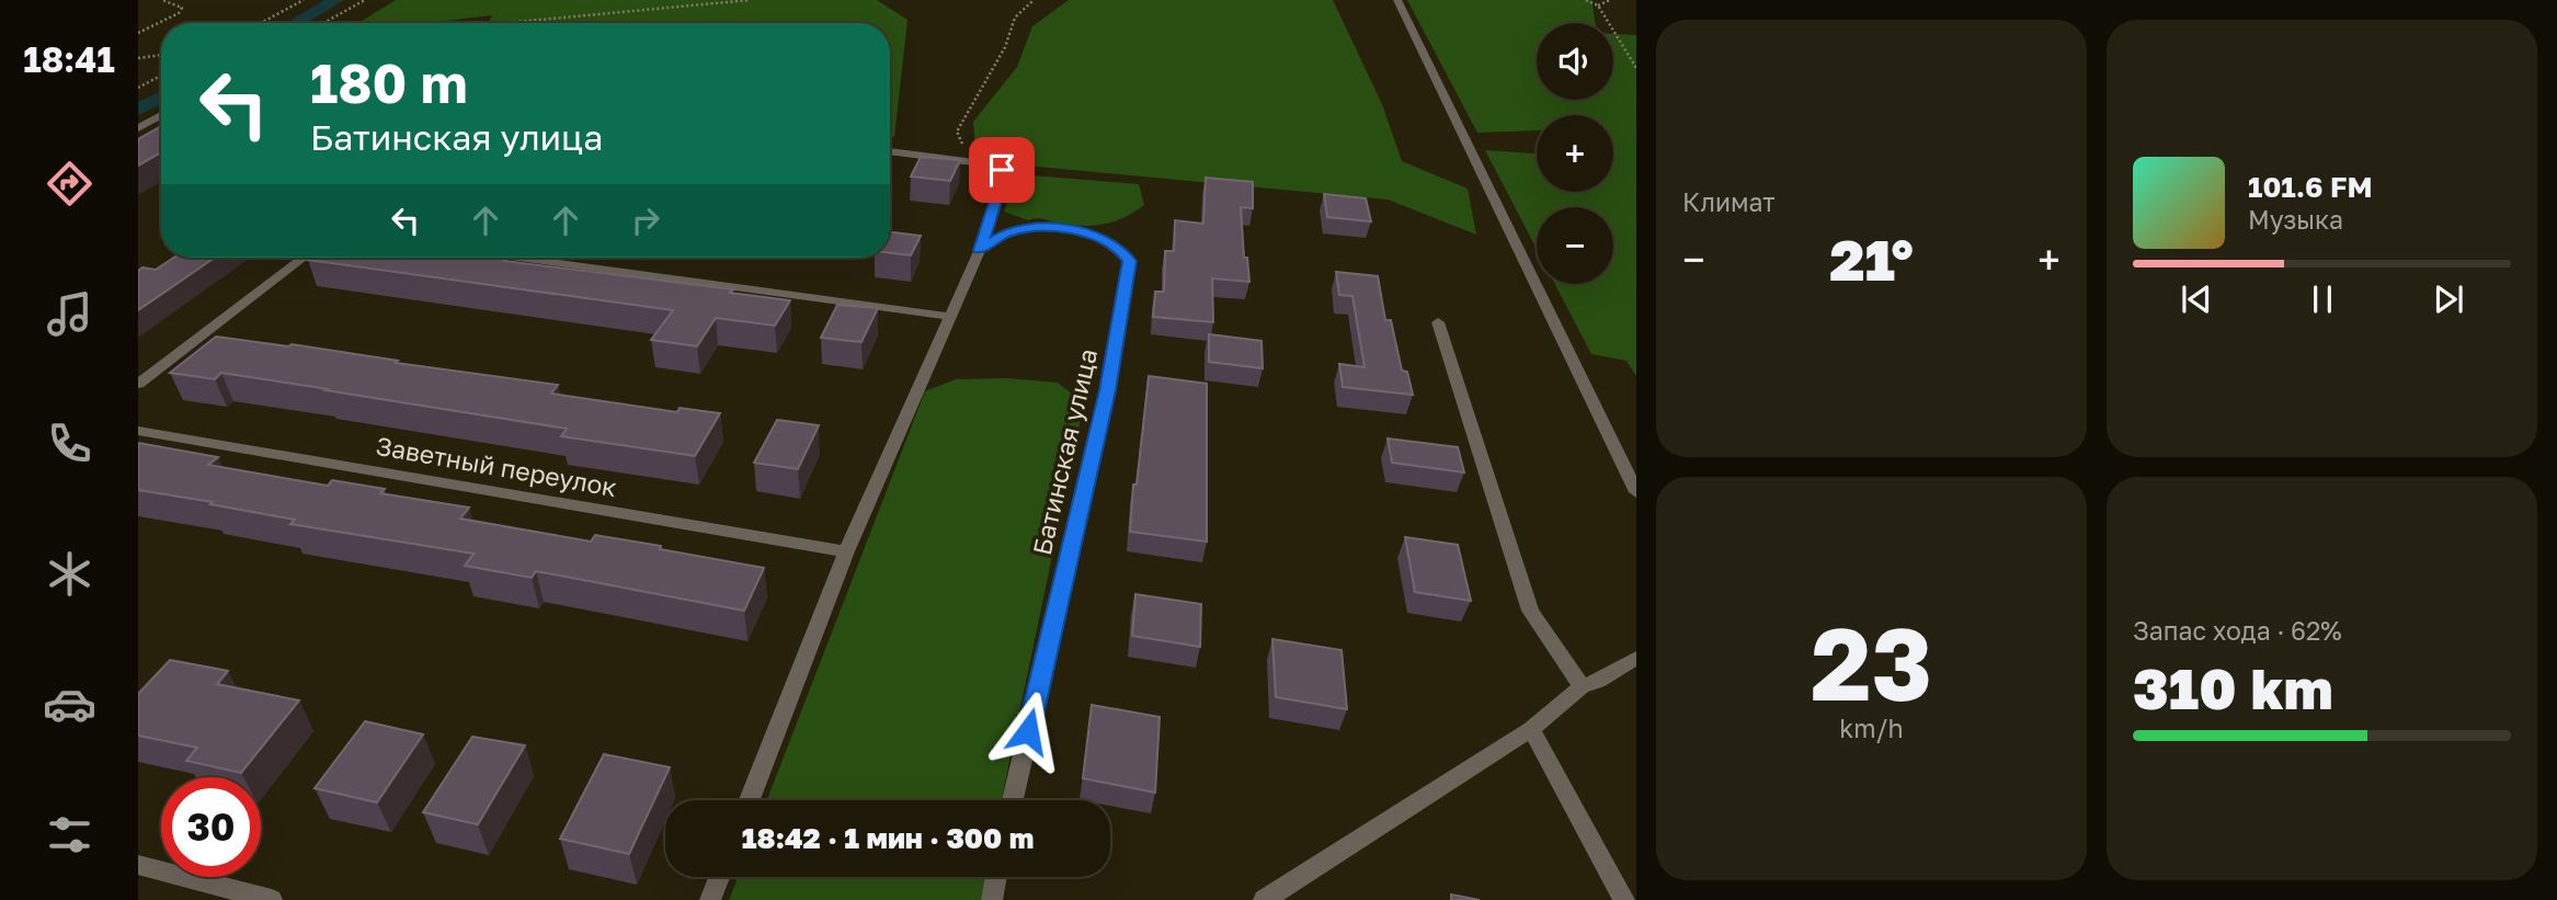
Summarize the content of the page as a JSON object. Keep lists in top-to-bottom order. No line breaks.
{"streets":{"street":["Батинская улица","Заветный переулок"]},"page":{"tabs":"18:41","tile":["Климат",["23","km/h"],["Запас хода · 62%","310 km"]],"map_buttons":["+","−"],"turn":["180 m","Батинская улица"],"song":["101.6 FM","Музыка"],"heat":["−","21°","+"],"limit":"30","trip":"18:42 · 1 мин · 300 m"}}
